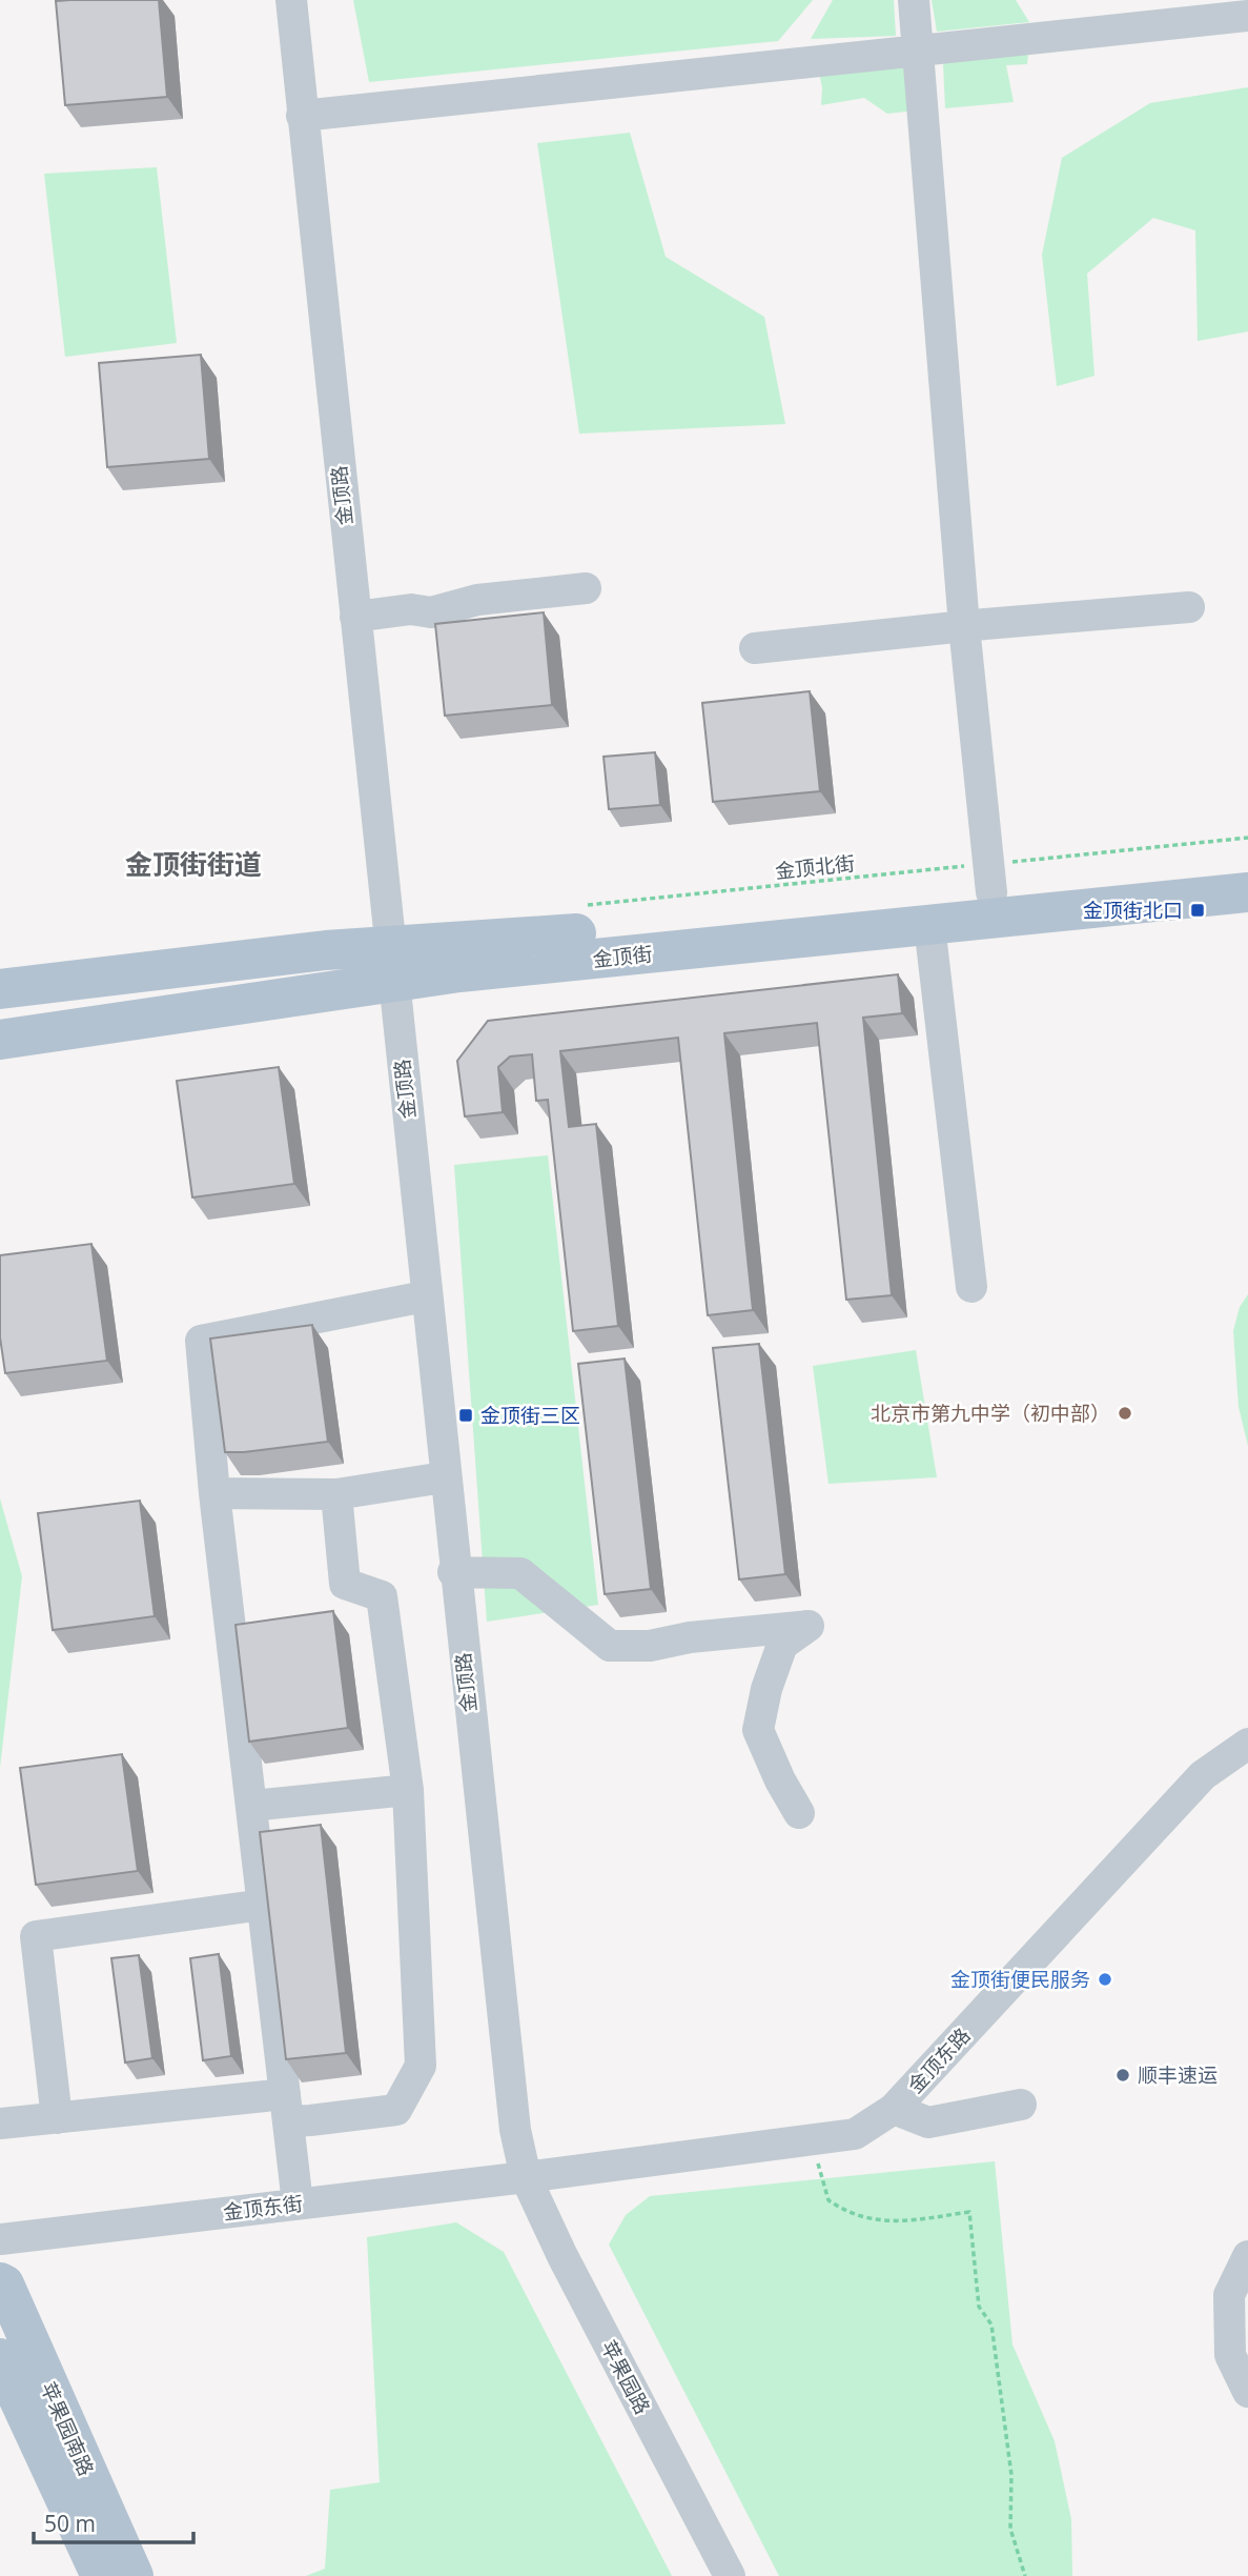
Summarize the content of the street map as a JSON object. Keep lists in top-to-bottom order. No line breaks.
{"streets":{"main road":["金顶街","苹果园南路"],"street":["金顶路","金顶东路","金顶东街","苹果园路"],"path":["金顶北街"]},"crossings":[["金顶路","金顶街"],["金顶路","金顶东路"],["金顶路","金顶东街"],["金顶路","苹果园路"],["金顶北街","金顶街"],["金顶东路","金顶东街"],["金顶东路","苹果园路"],["金顶东街","苹果园路"]],"districts":["金顶街街道"],"places":{"transit":["金顶街北口","金顶街三区"],"other":["北京市第九中学（初中部）","金顶街便民服务","顺丰速运"]},"scale_bar":"50 m"}
